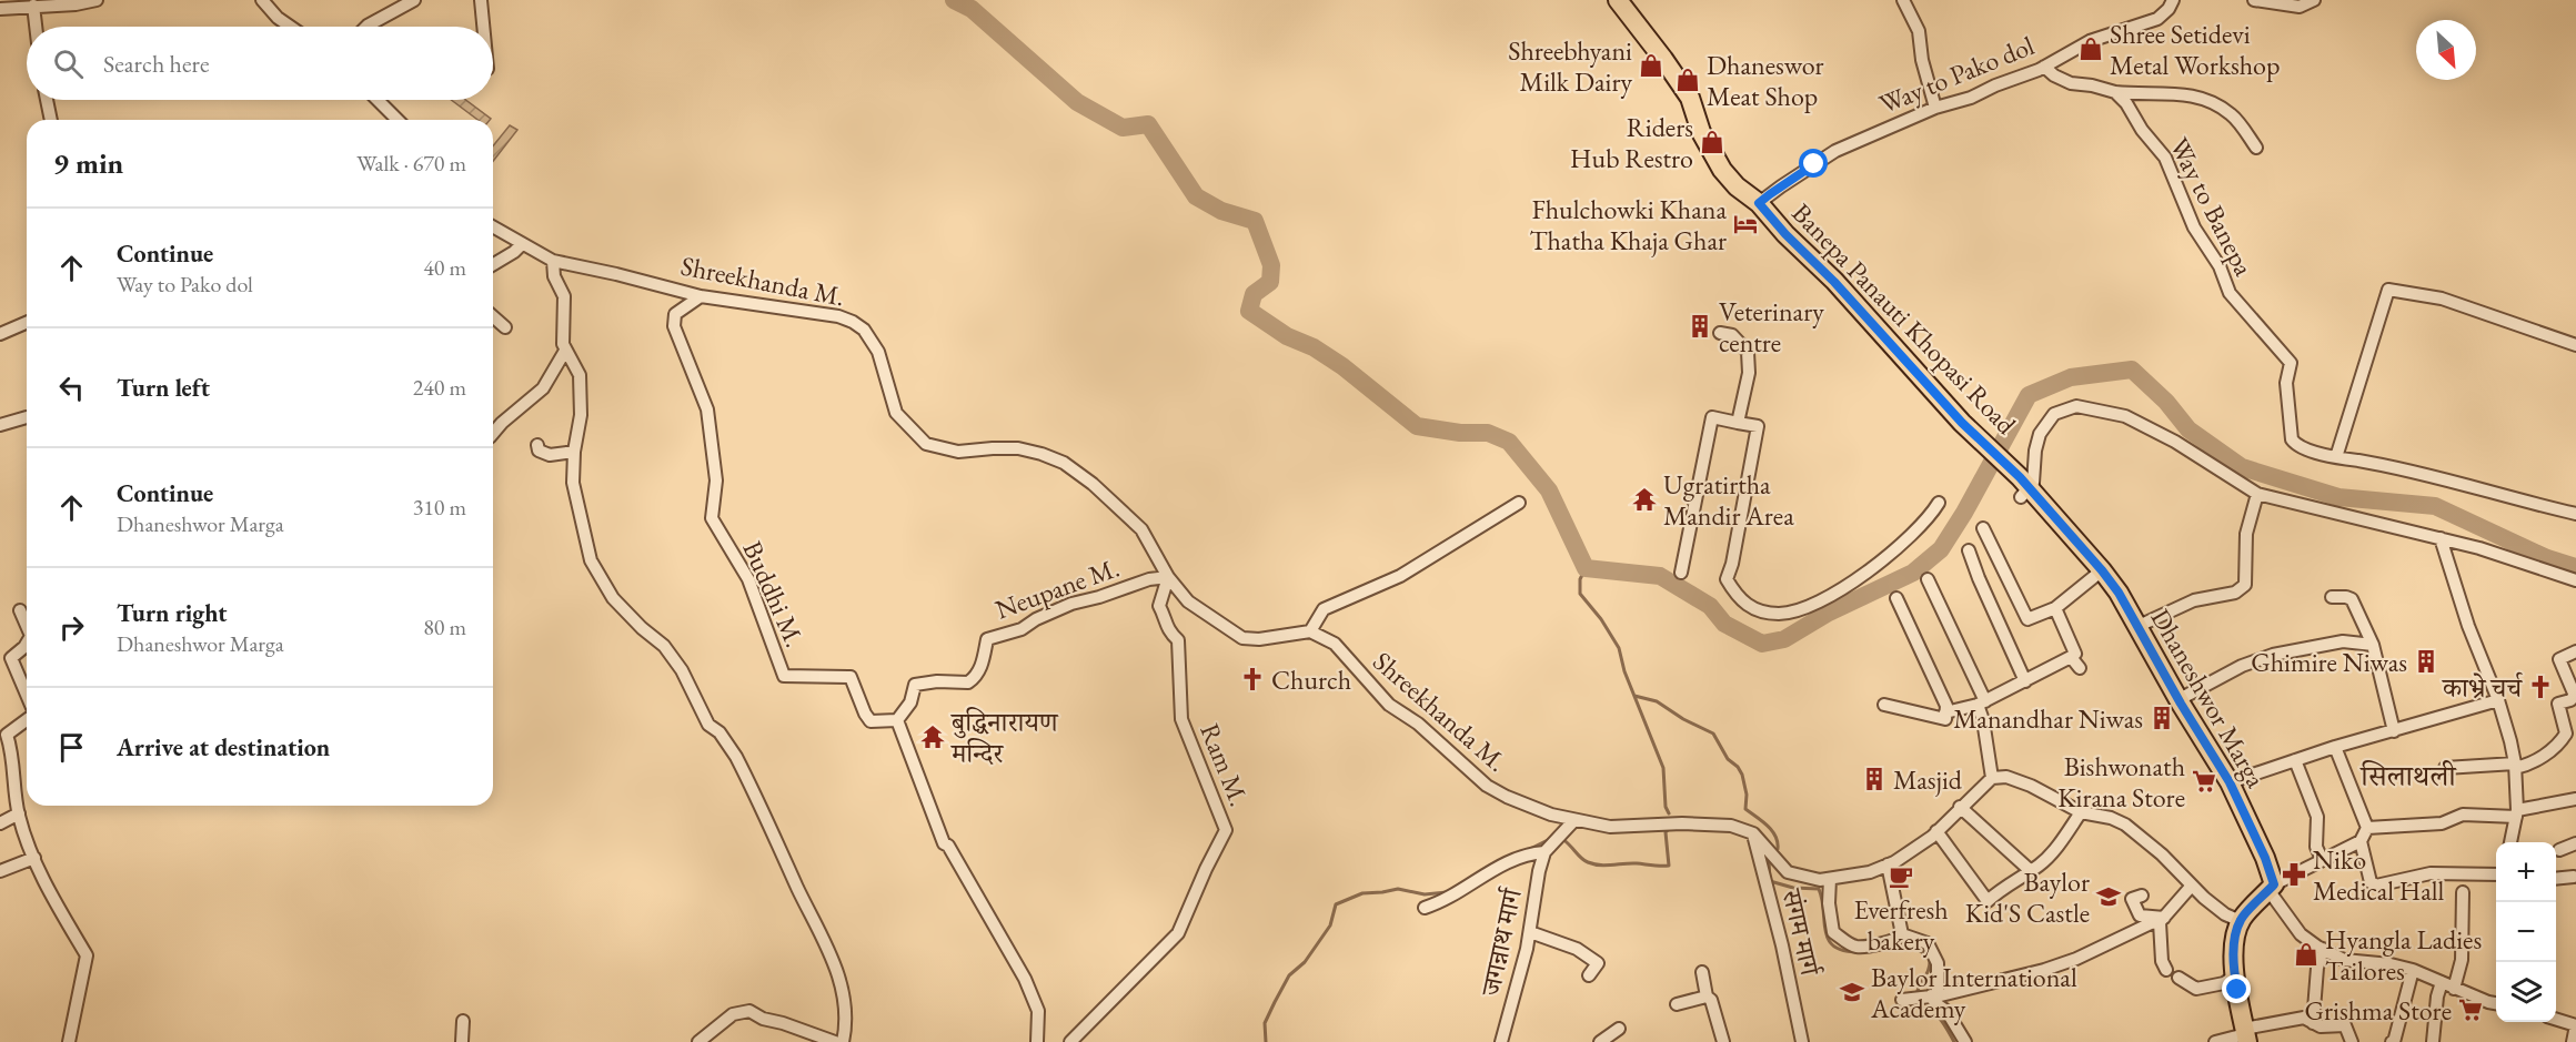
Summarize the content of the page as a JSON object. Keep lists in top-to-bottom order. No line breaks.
{"streets":{"main road":["Banepa Panauti Khopasi Road","Dhaneshwor Marga"],"street":["Way to Pako dol","Way to Banepa","Shreekhanda M.","Neupane M.","Buddhi M.","Ram M.","संगम मार्ग","जगन्नाथ मार्ग"]},"crossings":[["Way to Pako dol","Banepa Panauti Khopasi Road"],["Shreekhanda M.","Neupane M."],["Shreekhanda M.","Buddhi M."],["Shreekhanda M.","Ram M."],["Shreekhanda M.","संगम मार्ग"],["Banepa Panauti Khopasi Road","Dhaneshwor Marga"],["Neupane M.","Buddhi M."],["Neupane M.","Ram M."]],"districts":["सिलाथली"],"places":{"shop":["Shree Setidevi Metal Workshop","Shreebhyani Milk Dairy","Dhaneswor Meat Shop","Riders Hub Restro","Hyangla Ladies Tailores"],"hotel":["Fhulchowki Khana Thatha Khaja Ghar"],"building":["Veterinary centre","Ghimire Niwas","Manandhar Niwas","Masjid"],"temple":["Ugratirtha Mandir Area","बुद्धिनारायण मन्दिर"],"church":["Church","काभ्रे चर्च"],"supermarket":["Bishwonath Kirana Store","Grishma Store"],"pharmacy":["Niko Medical Hall"],"cafe":["Everfresh bakery"],"school or university":["Baylor Kid'S Castle","Baylor International Academy"]},"north":"bottom right","page":{"search":"Search here","heading":["9 min","Walk · 670 m"],"list":[["Continue","Way to Pako dol","40 m"],["Turn left","240 m"],["Continue","Dhaneshwor Marga","310 m"],["Turn right","Dhaneshwor Marga","80 m"],"Arrive at destination"],"map_buttons":["+","−"]}}
